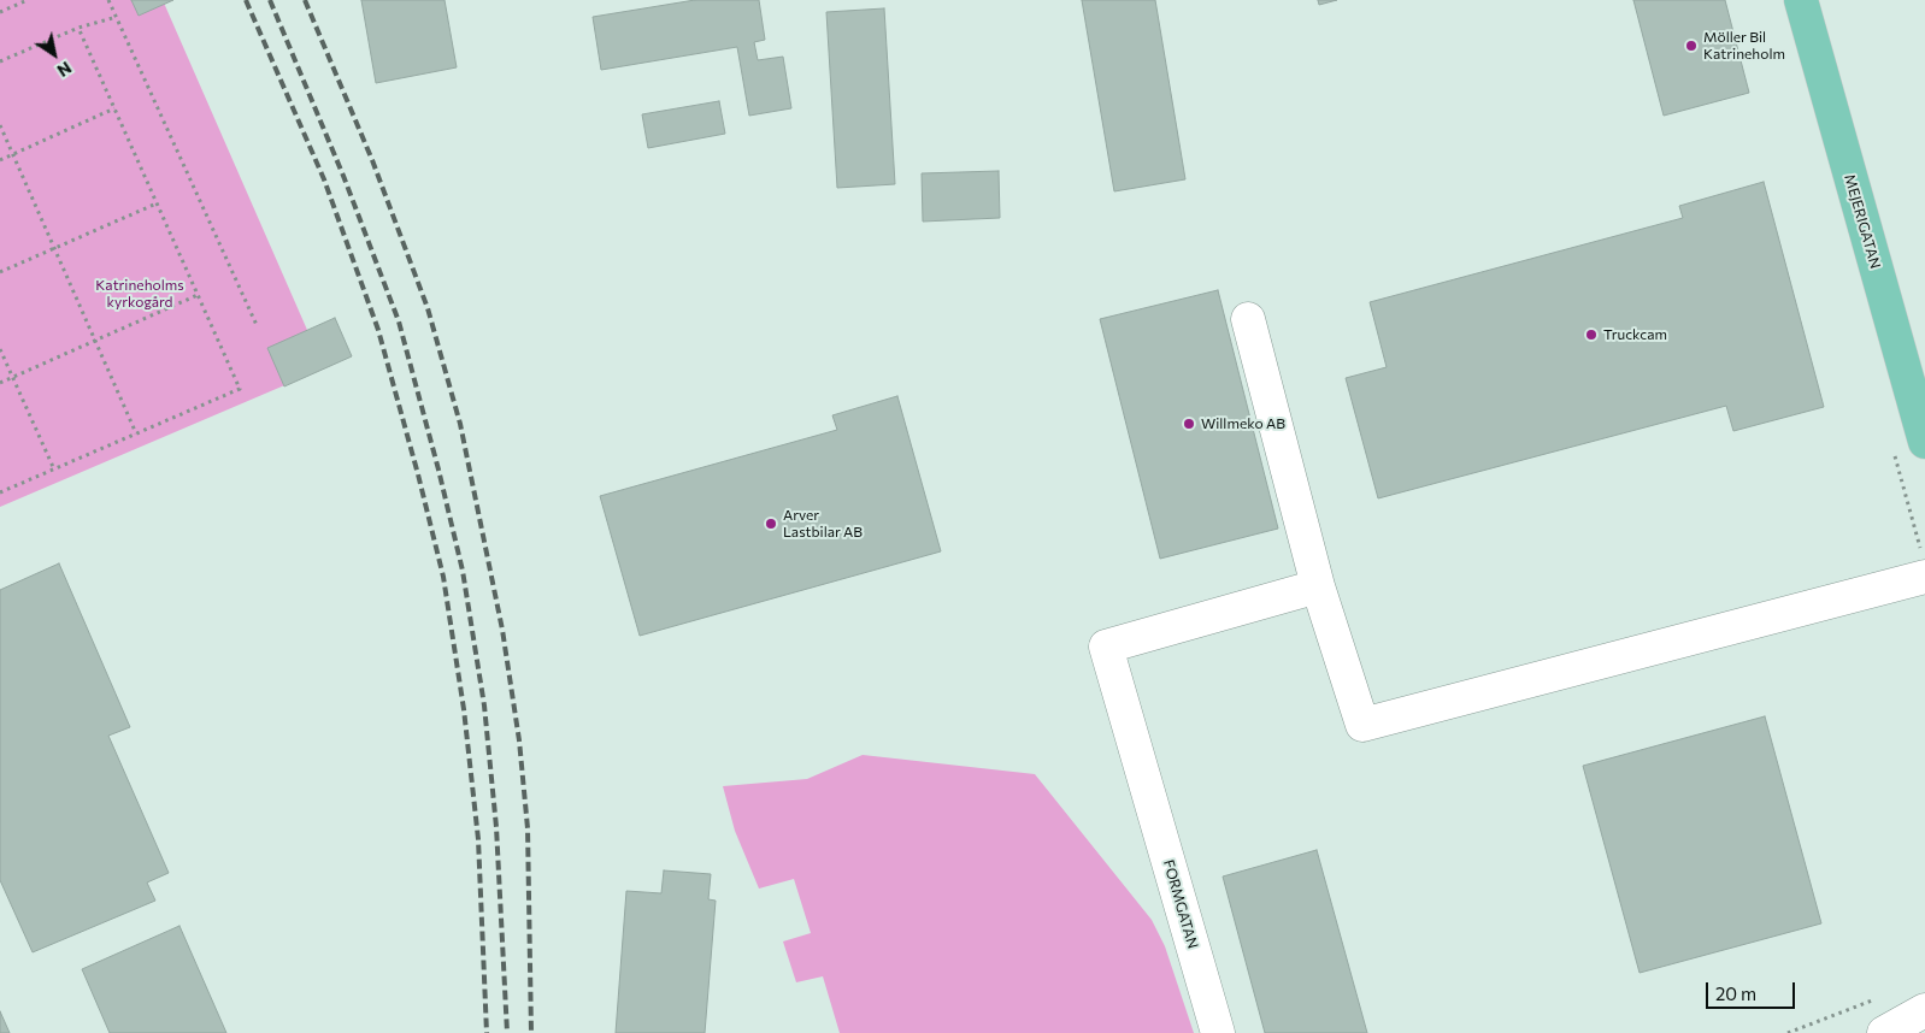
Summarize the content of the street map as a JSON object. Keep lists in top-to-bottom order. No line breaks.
{"streets":{"main road":["MEJERIGATAN"],"street":["FORMGATAN"]},"parks":["Katrineholms kyrkogård"],"places":["Möller Bil Katrineholm","Truckcam","Willmeko AB","Arver Lastbilar AB"],"scale_bar":"20 m","north":"bottom right"}
